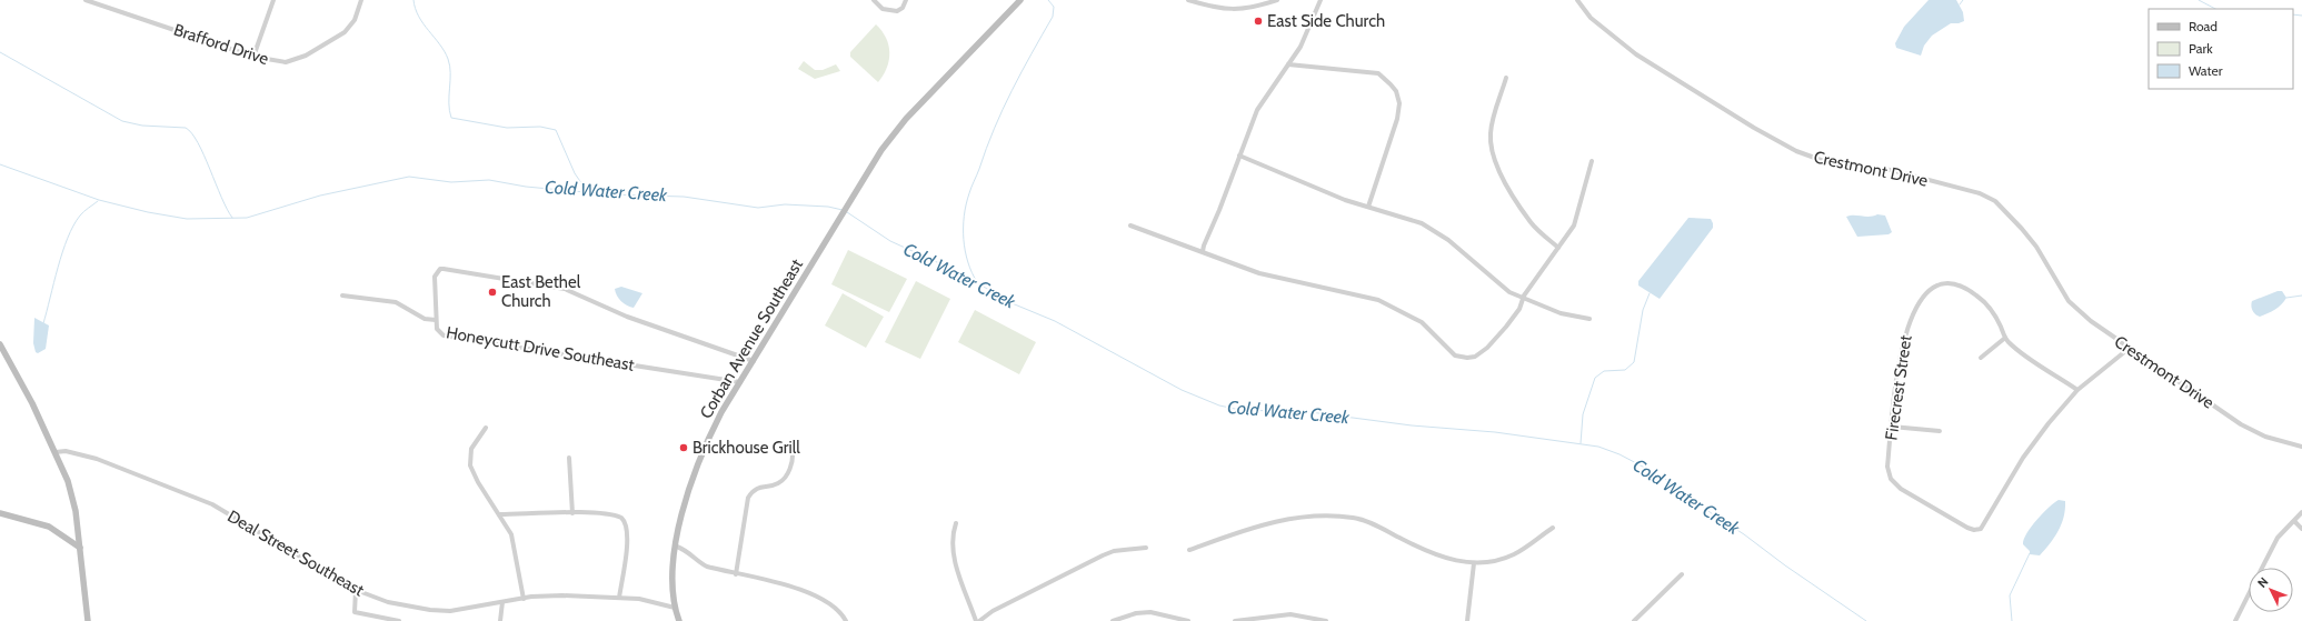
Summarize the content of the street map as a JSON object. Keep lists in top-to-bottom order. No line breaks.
{"streets":{"main road":["Corban Avenue Southeast"],"street":["Brafford Drive","Crestmont Drive","Honeycutt Drive Southeast","Firecrest Street","Deal Street Southeast"]},"crossings":[["Corban Avenue Southeast","Honeycutt Drive Southeast"],["Corban Avenue Southeast","Deal Street Southeast"]],"water":["Cold Water Creek"],"places":["East Side Church","East Bethel Church","Brickhouse Grill"],"legend":["Road","Park","Water"],"north":"top left"}
